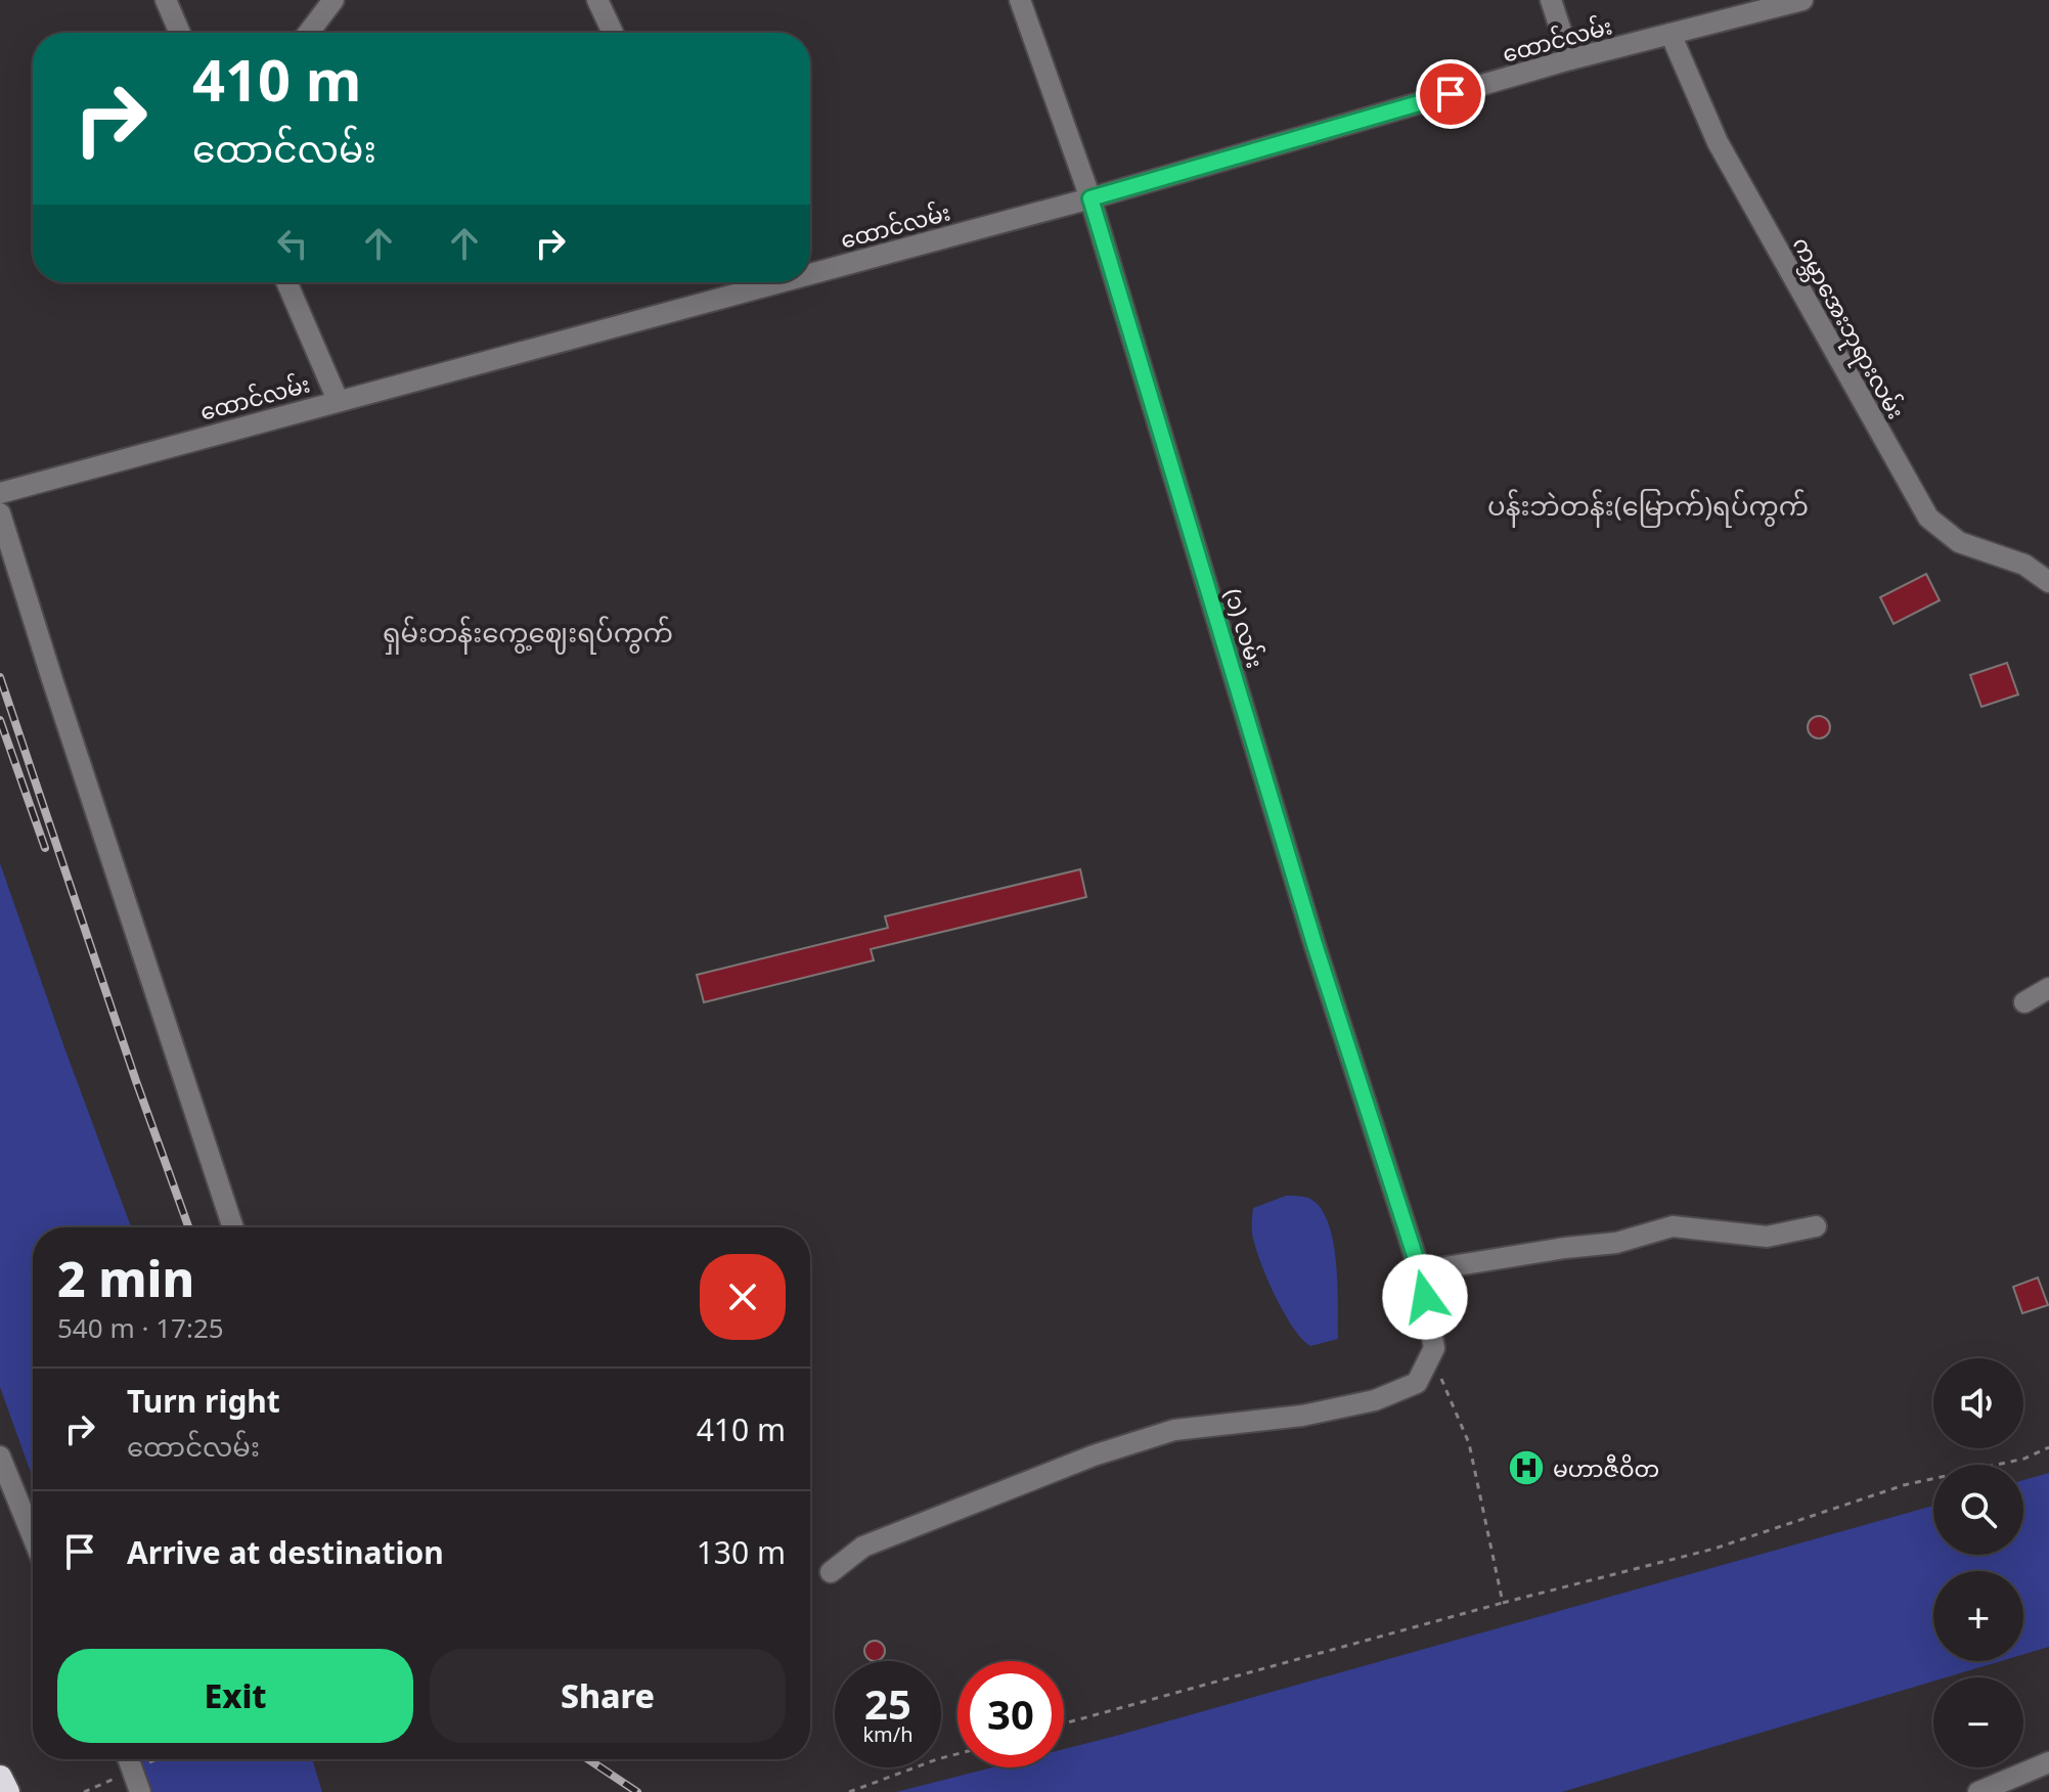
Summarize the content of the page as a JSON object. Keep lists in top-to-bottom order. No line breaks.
{"streets":{"street":["ထောင်လမ်း","ကမ္ဘာအေးဘုရားလမ်း","(၁) လမ်း"]},"crossings":[["ထောင်လမ်း","ကမ္ဘာအေးဘုရားလမ်း"],["ထောင်လမ်း","(၁) လမ်း"]],"districts":["ပန်းဘဲတန်း(မြောက်)ရပ်ကွက်","ရှမ်းတန်းကွေ့ဈေးရပ်ကွက်"],"places":{"hospital":["မဟာဇီဝိတ"]},"page":{"turn":["410 m","ထောင်လမ်း"],"heading":["2 min","540 m · 17:25"],"map_buttons":["+","−"],"list":[{"name":"Turn right","note":"ထောင်လမ်း","value":"410 m"},{"name":"Arrive at destination","value":"130 m"}],"buttons":["Exit","Share"],"speed":"25 km/h","limit":"30"}}
